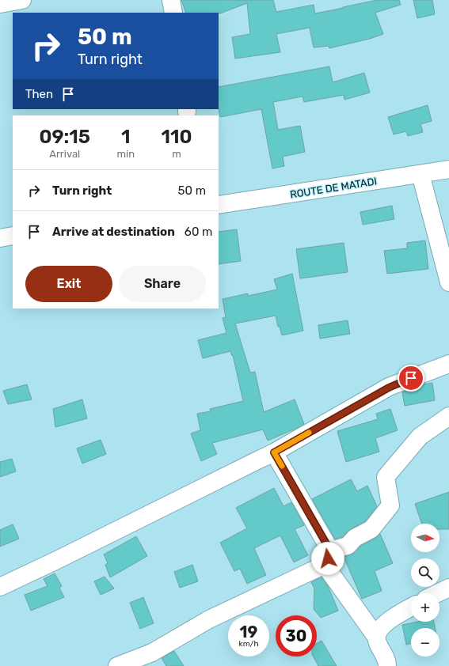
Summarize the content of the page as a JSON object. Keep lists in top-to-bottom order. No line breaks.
{"streets":{"main road":["ROUTE DE MATADI"]},"north":"right","page":{"turn":["50 m","Turn right"],"then":"Then","eta":["09:15","Arrival","1","min","110","m"],"list":[{"name":"Turn right","value":"50 m"},{"name":"Arrive at destination","value":"60 m"}],"buttons":["Exit","Share"],"map_buttons":["+","−"],"speed":"19 km/h","limit":"30"}}
